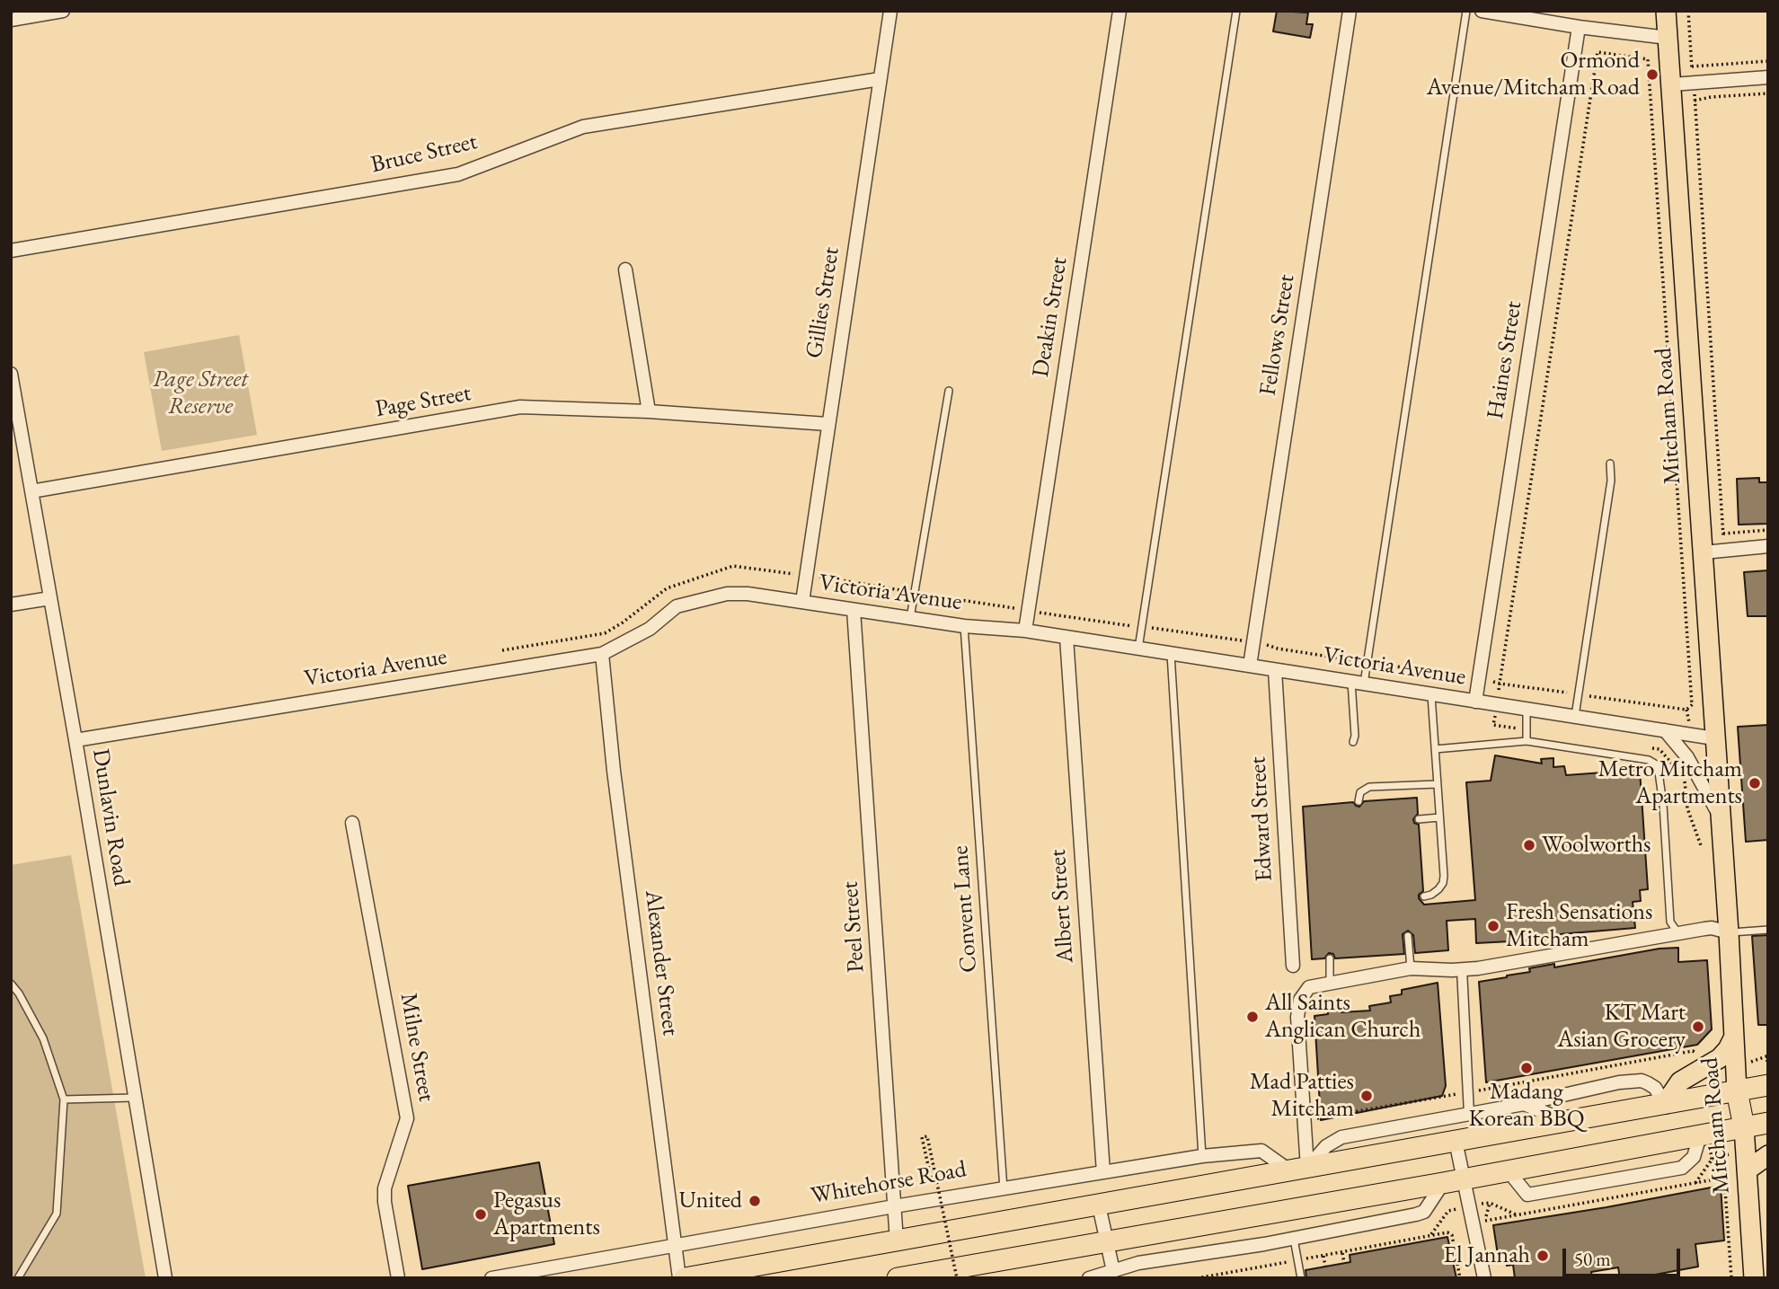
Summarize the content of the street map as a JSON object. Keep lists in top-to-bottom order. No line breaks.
{"streets":{"highway":["Mitcham Road"],"street":["Bruce Street","Gillies Street","Deakin Street","Fellows Street","Haines Street","Page Street","Victoria Avenue","Dunlavin Road","Edward Street","Albert Street","Peel Street","Alexander Street","Milne Street","Whitehorse Road"],"lane":["Convent Lane"]},"crossings":[["Bruce Street","Gillies Street"],["Gillies Street","Page Street"],["Gillies Street","Victoria Avenue"],["Deakin Street","Victoria Avenue"],["Fellows Street","Victoria Avenue"],["Haines Street","Victoria Avenue"],["Page Street","Dunlavin Road"],["Mitcham Road","Victoria Avenue"],["Victoria Avenue","Dunlavin Road"],["Victoria Avenue","Edward Street"],["Victoria Avenue","Albert Street"],["Victoria Avenue","Convent Lane"],["Victoria Avenue","Peel Street"],["Victoria Avenue","Alexander Street"],["Albert Street","Whitehorse Road"],["Convent Lane","Whitehorse Road"],["Peel Street","Whitehorse Road"],["Alexander Street","Whitehorse Road"]],"parks":["Page Street Reserve"],"places":["Ormond Avenue/Mitcham Road","Metro Mitcham Apartments","Woolworths","Fresh Sensations Mitcham","All Saints Anglican Church","KT Mart Asian Grocery","Madang Korean BBQ","Mad Patties Mitcham","United","Pegasus Apartments","El Jannah"],"scale_bar":"50 m"}
